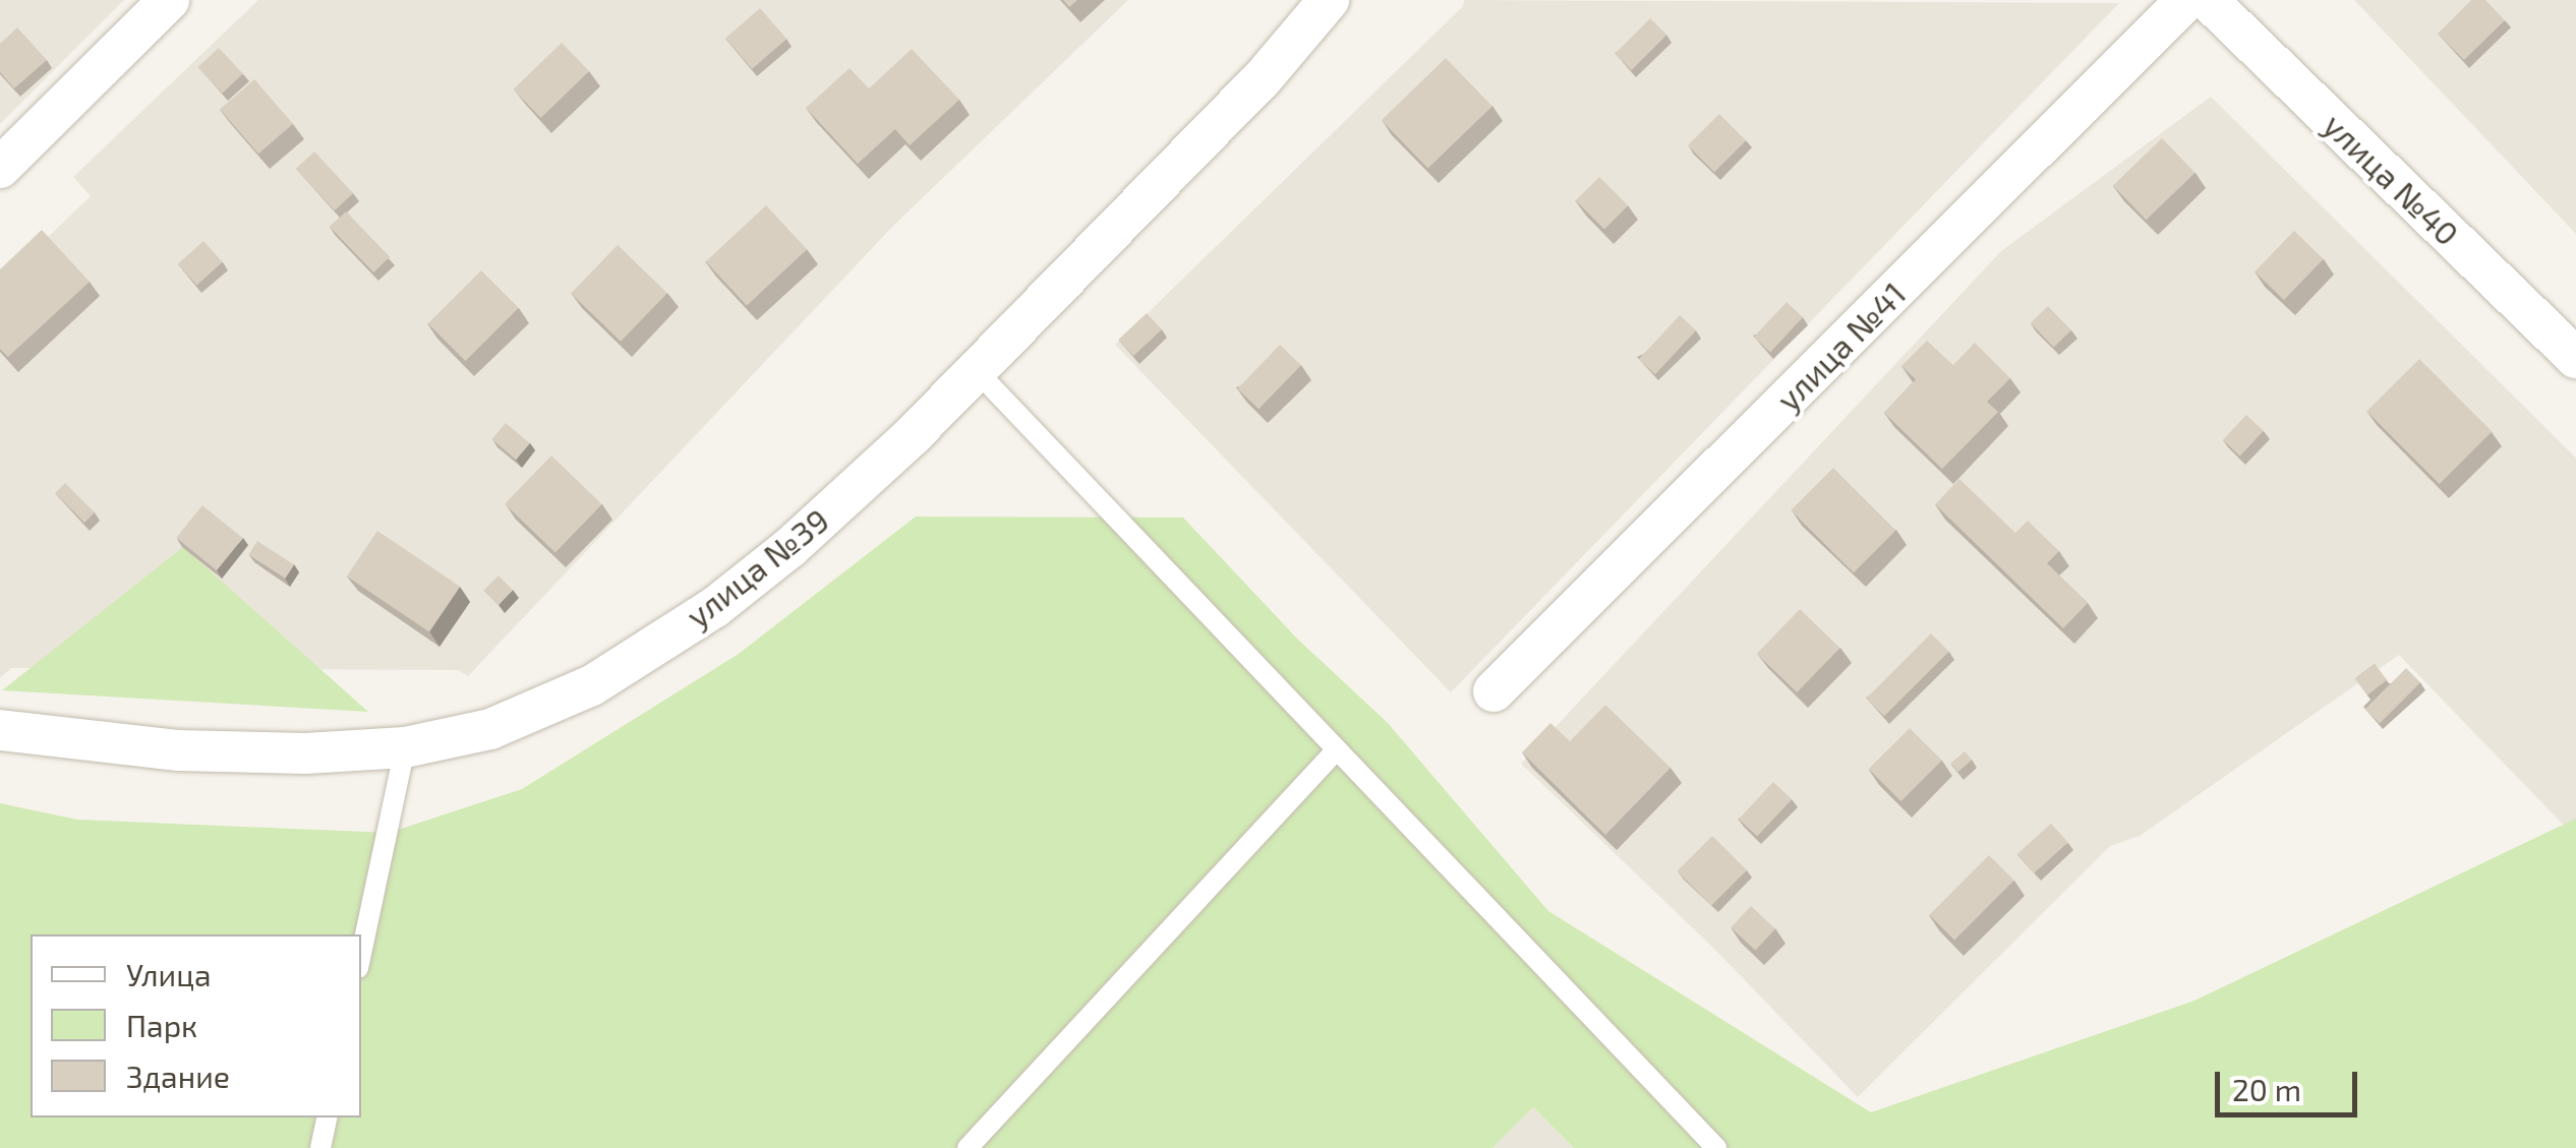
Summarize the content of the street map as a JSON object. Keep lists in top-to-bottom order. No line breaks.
{"streets":{"street":["улица №40","улица №41","улица №39"]},"legend":["Улица","Парк","Здание"],"scale_bar":"20 m"}
